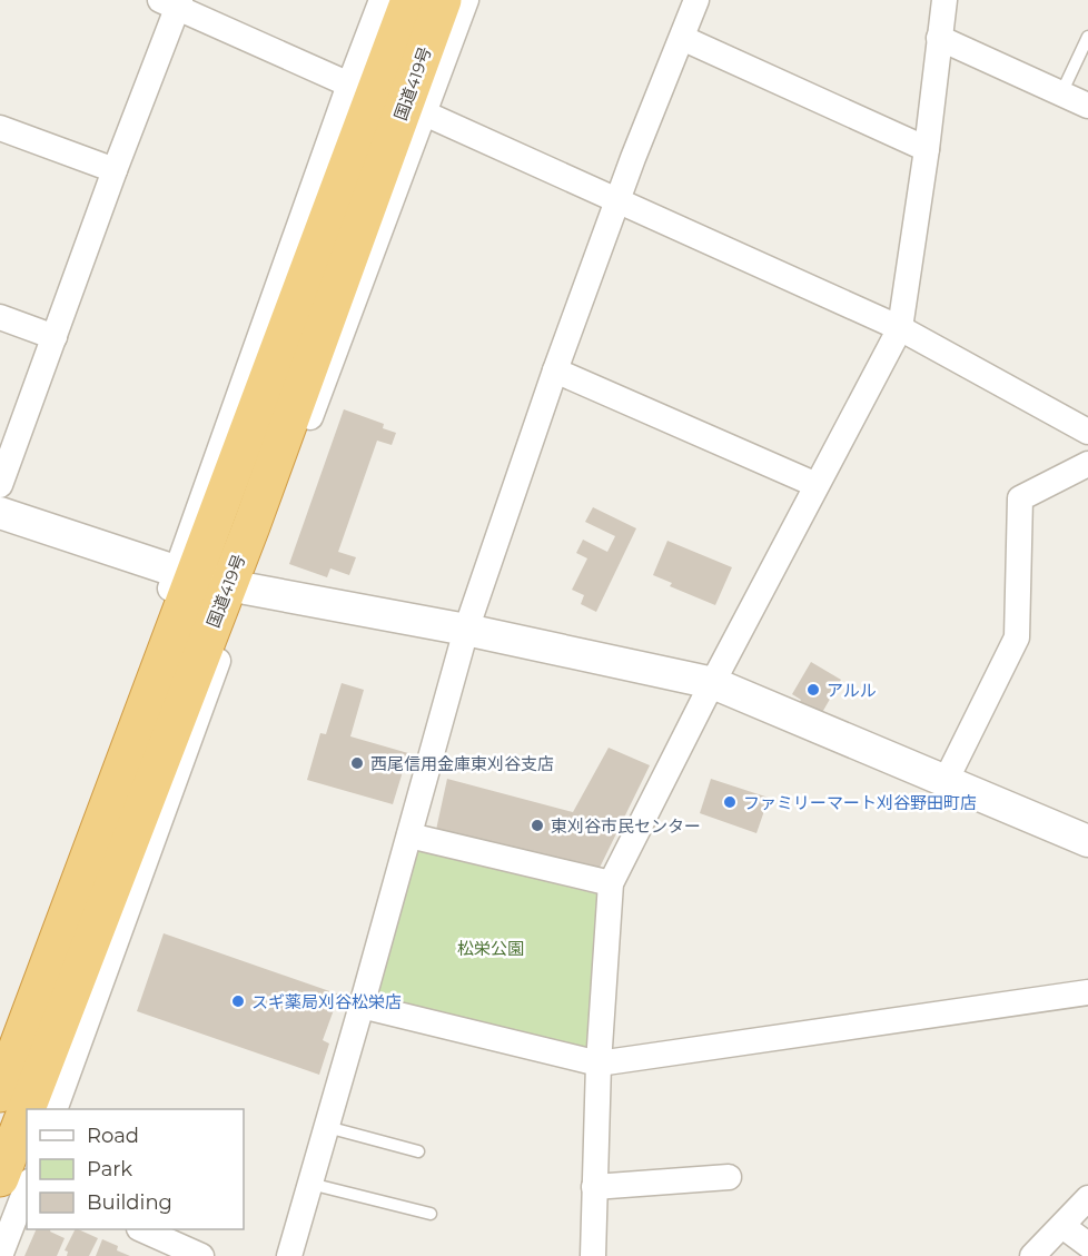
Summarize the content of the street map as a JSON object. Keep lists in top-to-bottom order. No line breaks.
{"streets":{"highway":["国道419号"]},"parks":["松栄公園"],"places":["アルル","西尾信用金庫東刈谷支店","ファミリーマート刈谷野田町店","東刈谷市民センター","スギ薬局刈谷松栄店"],"legend":["Road","Park","Building"]}
